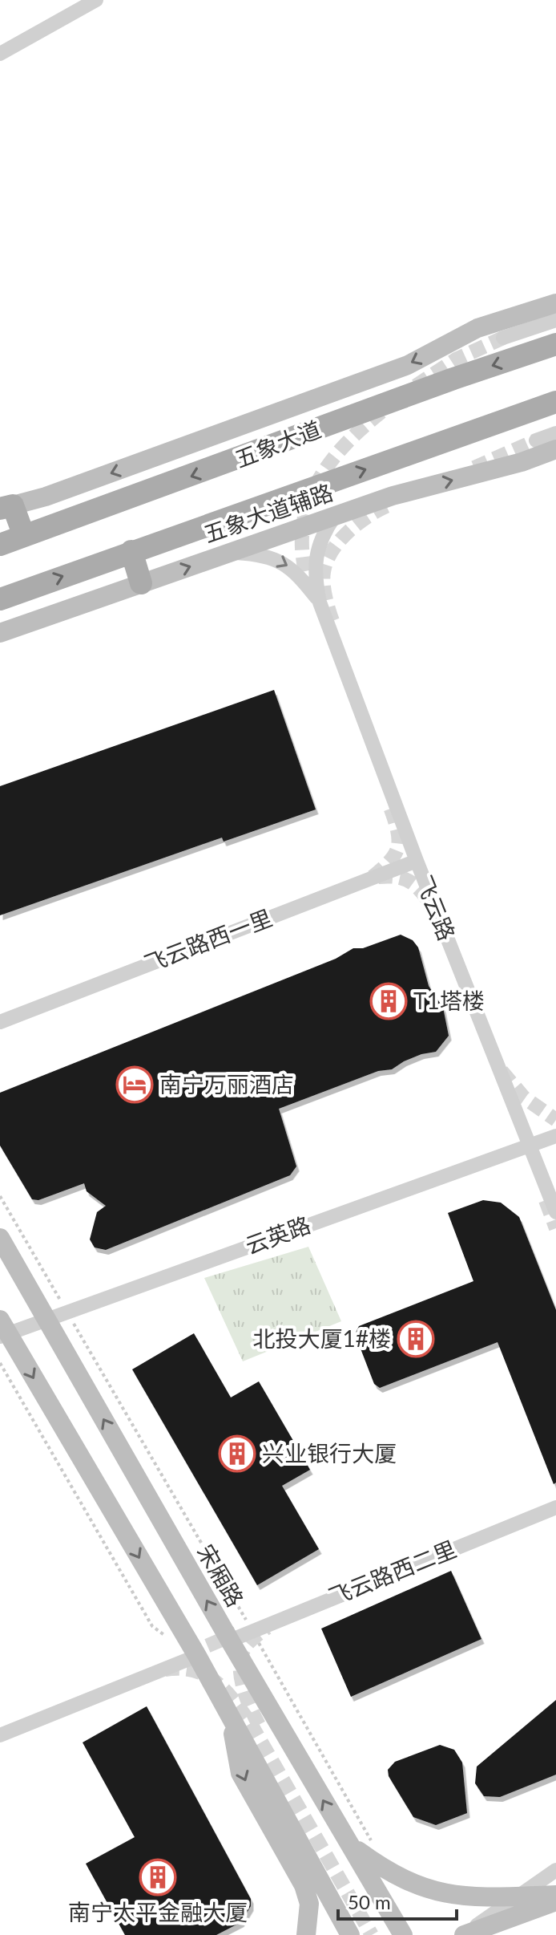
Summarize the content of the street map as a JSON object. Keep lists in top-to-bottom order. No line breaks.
{"streets":{"main road":["五象大道","五象大道辅路","宋厢路"],"street":["飞云路","飞云路西一里","云英路","飞云路西二里"]},"crossings":[["五象大道辅路","飞云路"],["飞云路","飞云路西一里"],["飞云路","云英路"],["云英路","宋厢路"],["飞云路西二里","宋厢路"]],"places":{"building":["T1塔楼","北投大厦1#楼","兴业银行大厦","南宁太平金融大厦"],"hotel":["南宁万丽酒店"]},"scale_bar":"50 m"}
